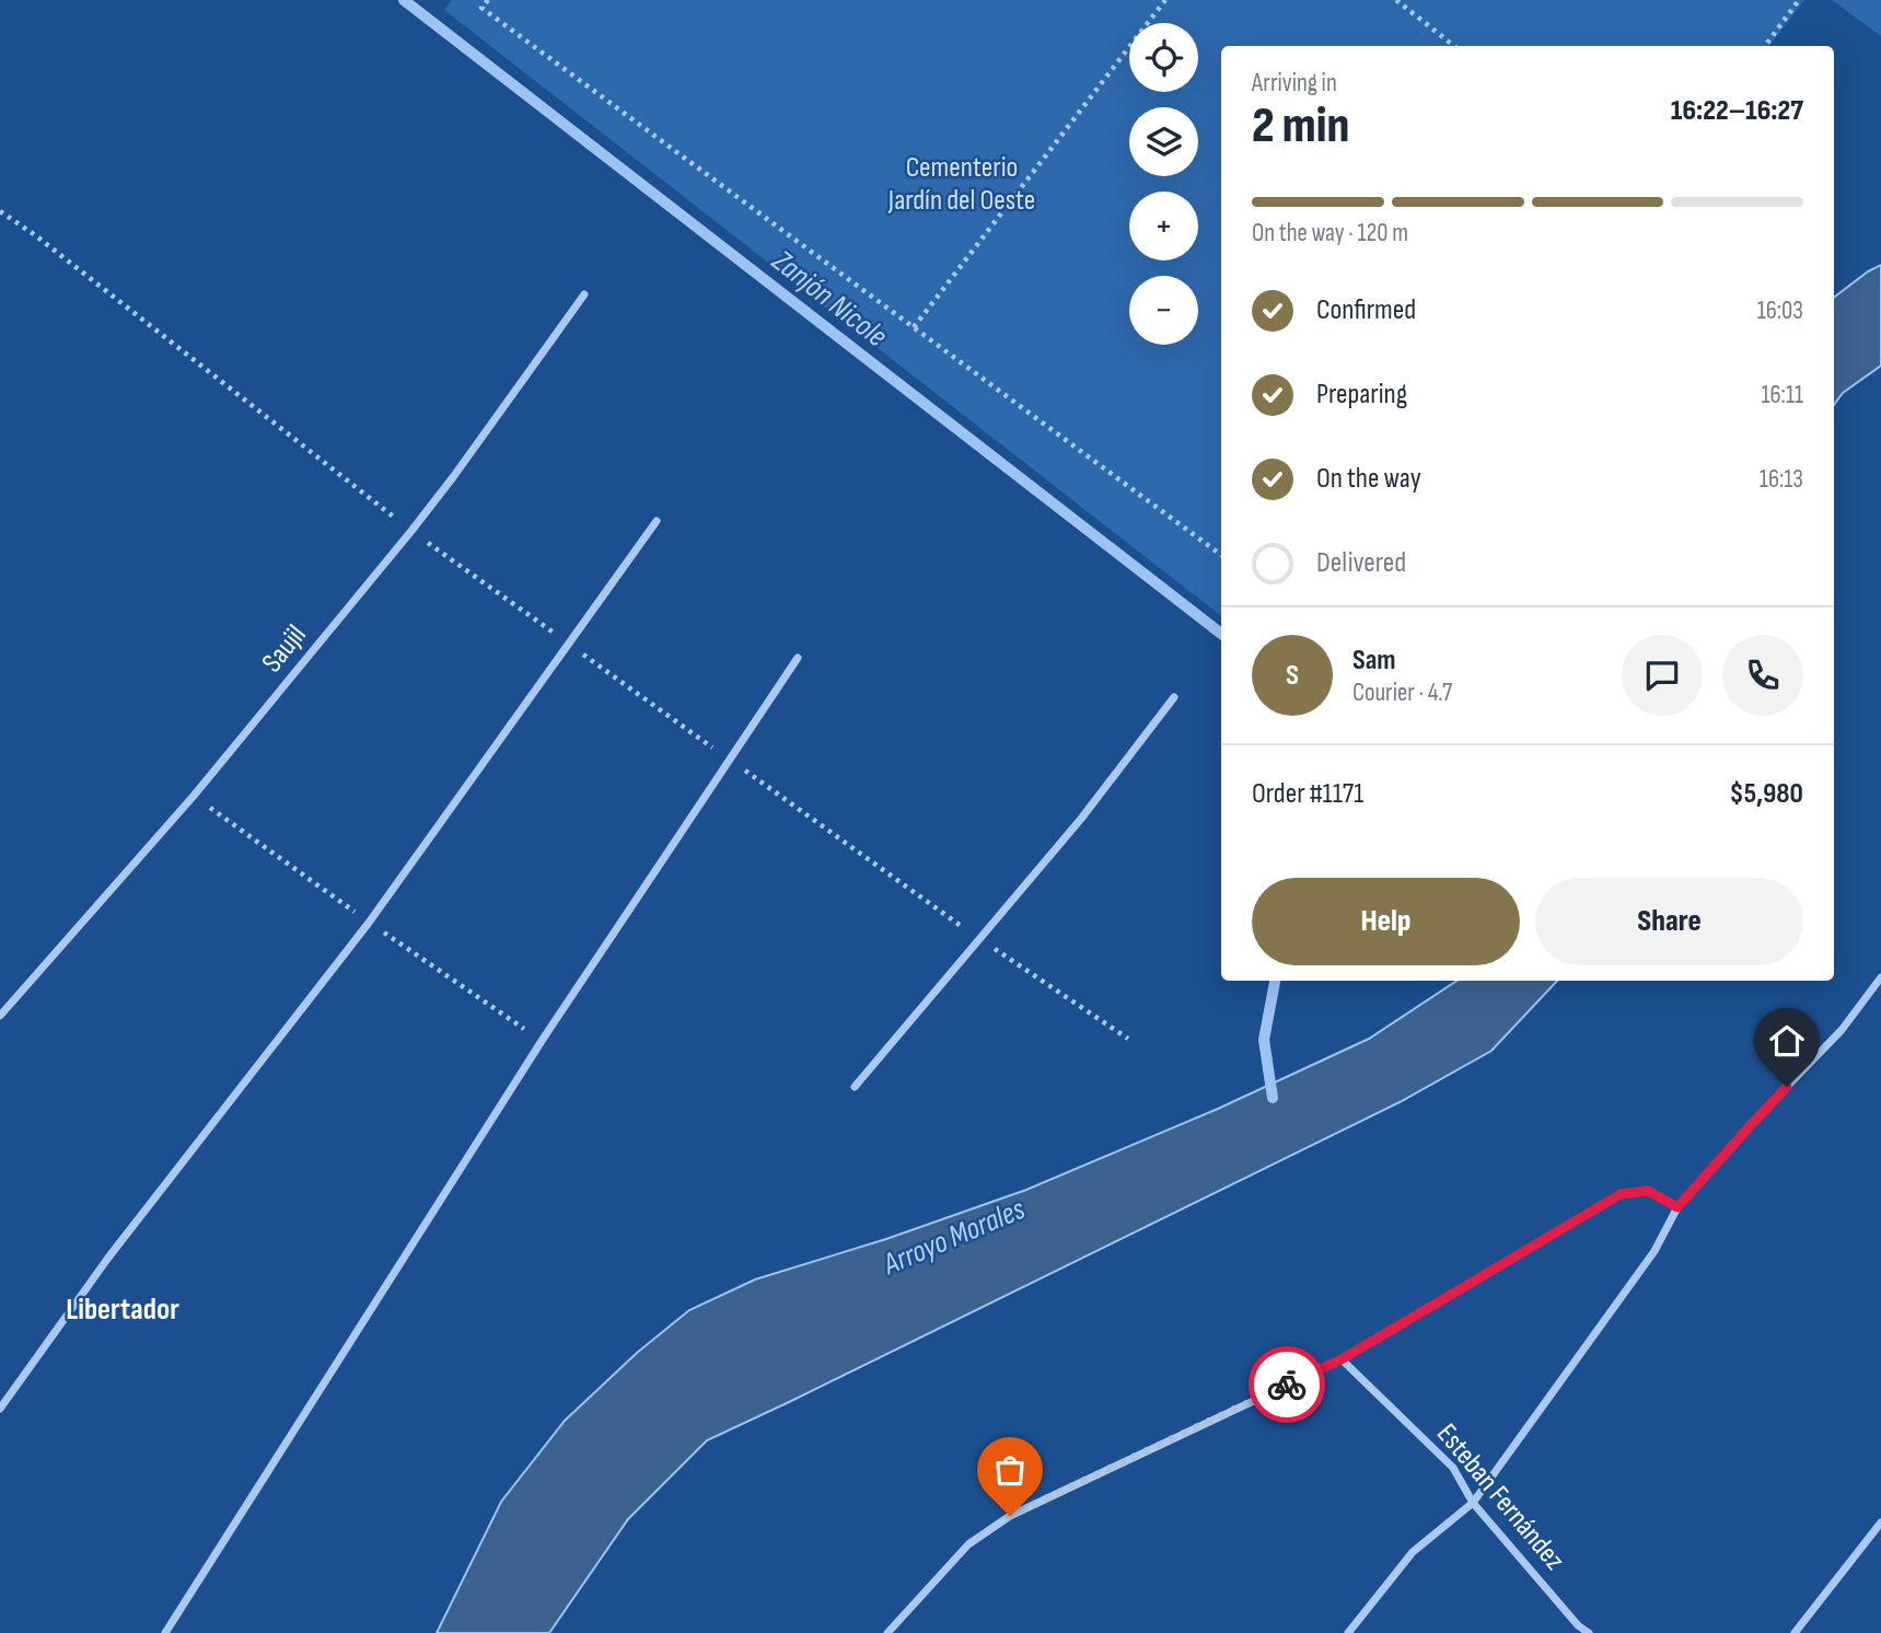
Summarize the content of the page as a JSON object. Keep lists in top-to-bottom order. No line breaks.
{"streets":{"street":["Saujil","Esteban Fernández"]},"districts":["Libertador"],"water":["Zanjón Nicole","Arroyo Morales"],"parks":["Cementerio Jardín del Oeste"],"page":{"map_buttons":["+","−"],"heading":["2 min","Arriving in","16:22–16:27"],"panel":["Sam","Courier · 4.7","Order #1171","$5,980"],"bar":"On the way · 120 m","list":[["Confirmed","16:03"],["Preparing","16:11"],["On the way","16:13"],"Delivered"],"round":"S","buttons":["Help","Share"]}}
